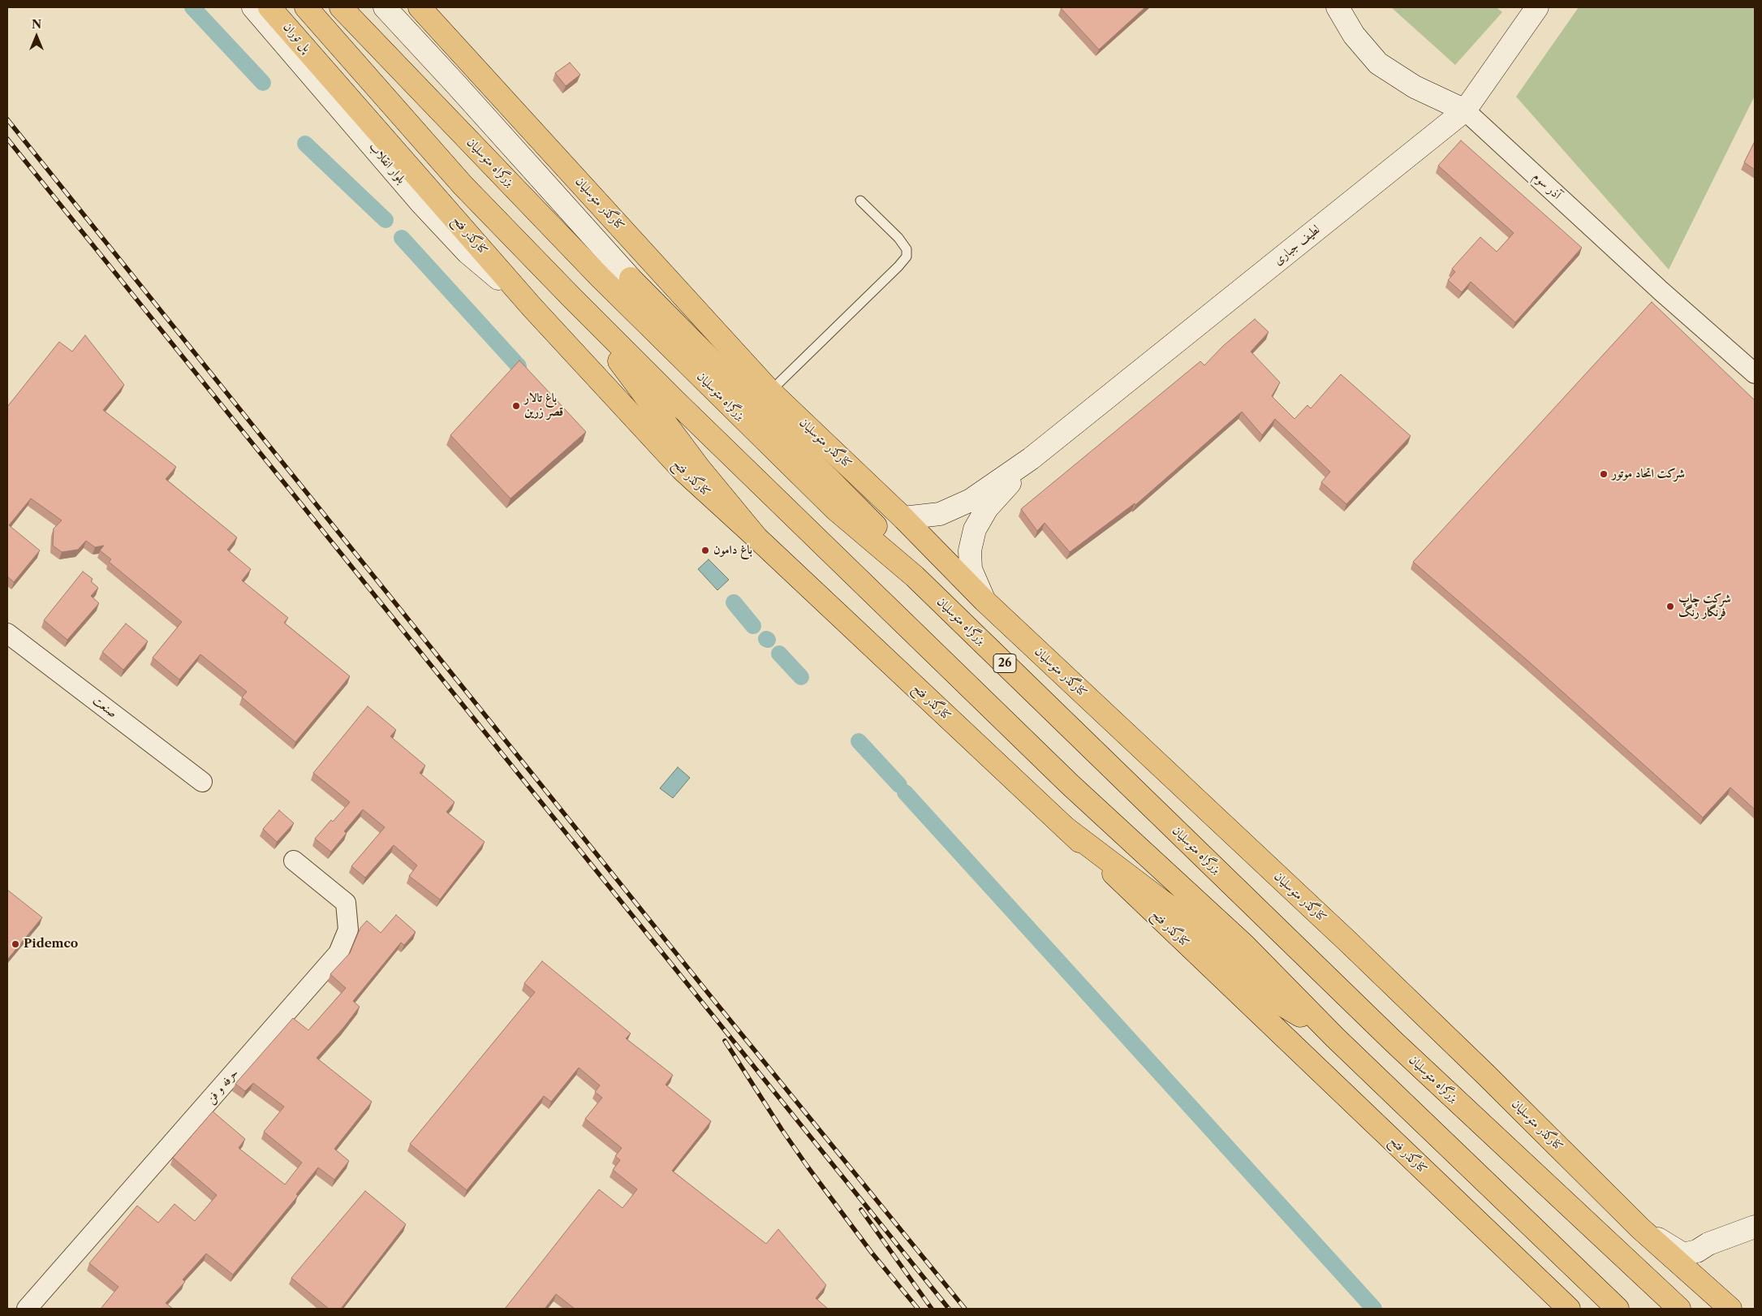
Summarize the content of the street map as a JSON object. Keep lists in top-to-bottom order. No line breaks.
{"streets":{"main road":["پل توران","بزرگراه متوسلیان","بلوار انقلاب","آذر سوم","کنارگذر متوسلیان","کنارگذر فتح","لطیف جباری","26"],"street":["صنعت","حرفه و فن"]},"crossings":[["پل توران","کنارگذر فتح"],["بلوار انقلاب","کنارگذر فتح"],["آذر سوم","لطیف جباری"]],"places":["باغ تالار قصر زرین","شرکت اتحاد موتور","باغ دامون","شرکت چاپ فرنگار رنگ","Pidemco"],"north":"top"}
